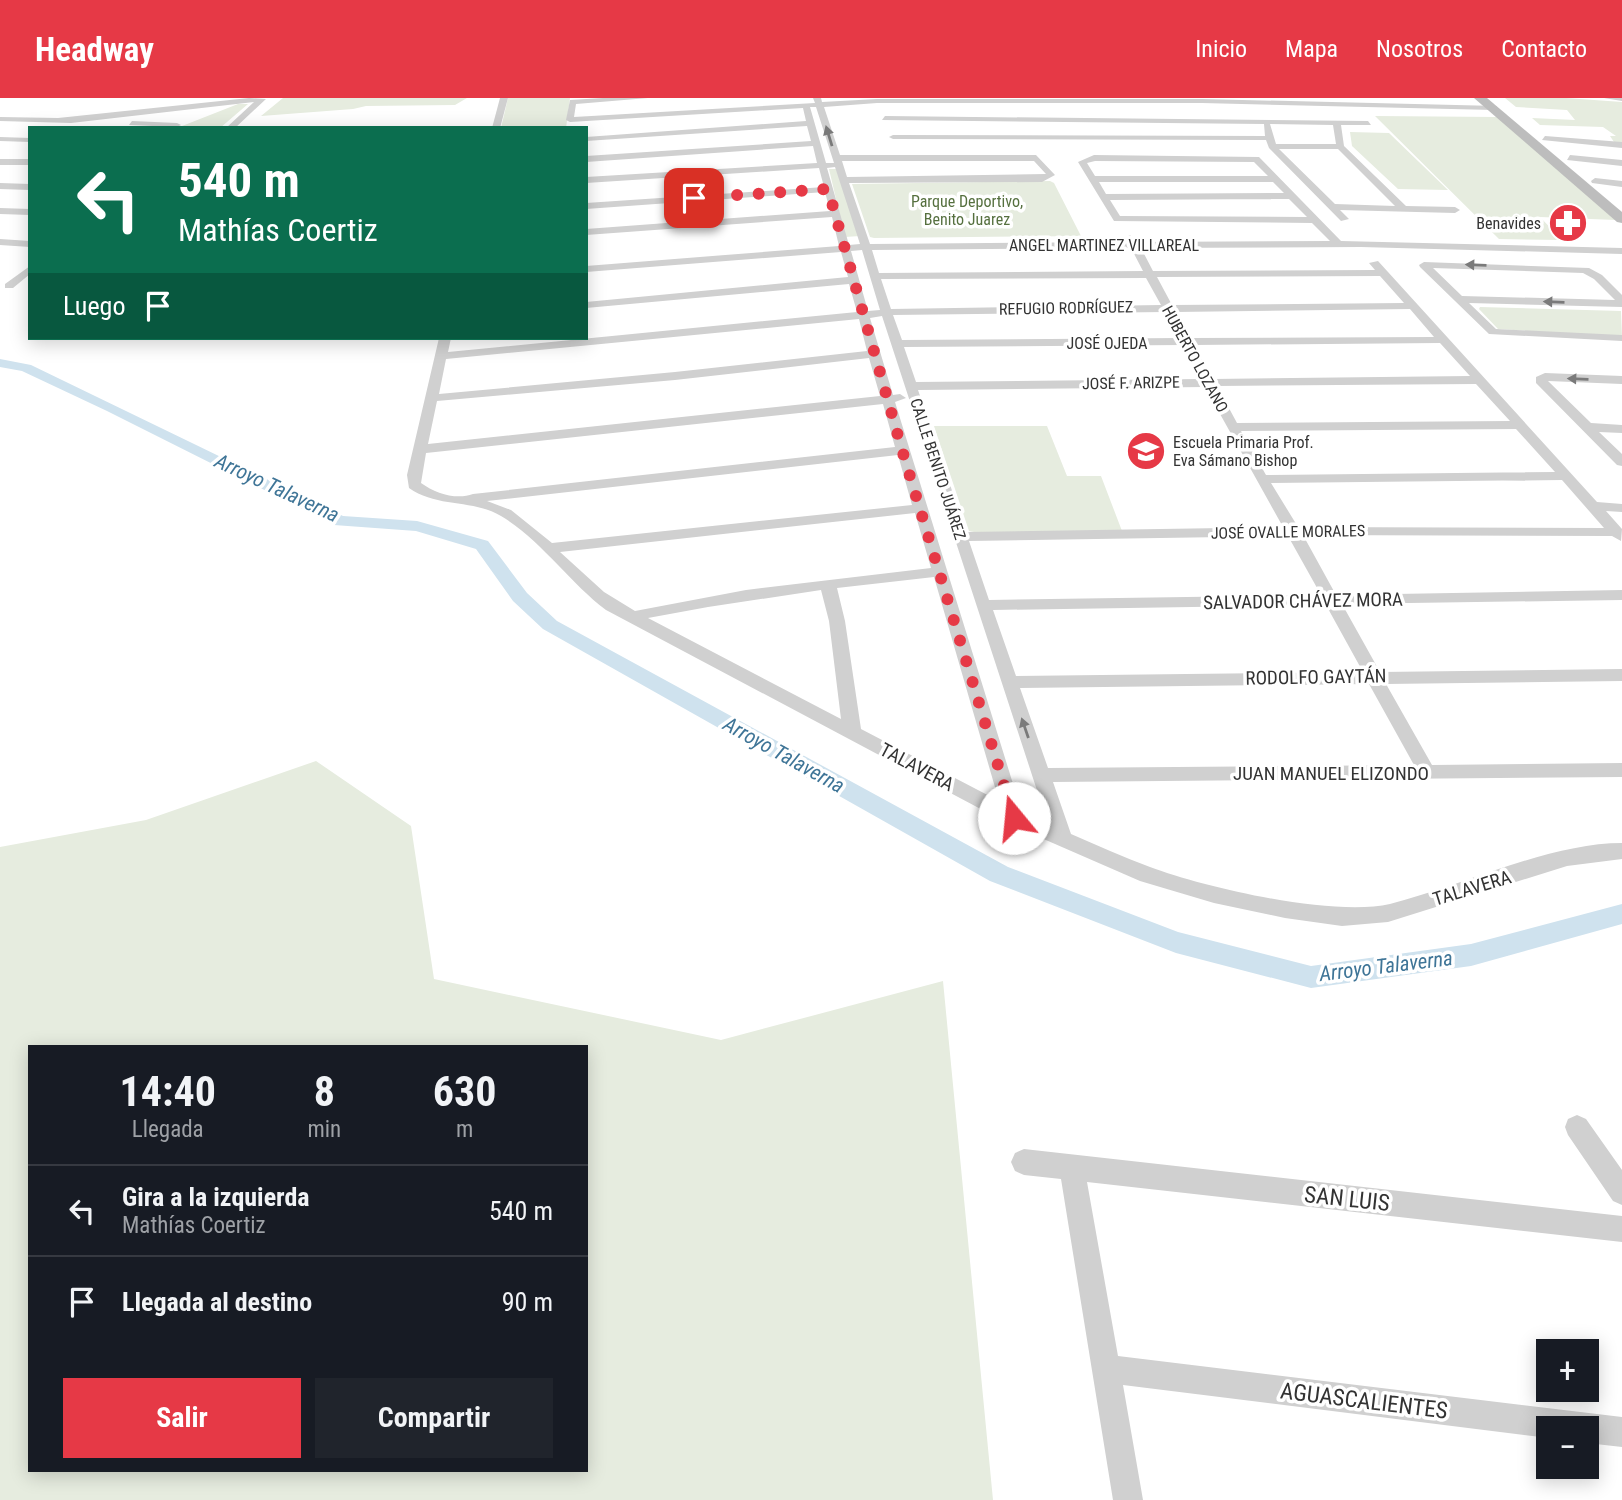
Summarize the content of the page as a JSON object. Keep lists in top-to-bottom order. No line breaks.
{"streets":{"street":["ANGEL MARTINEZ VILLAREAL","REFUGIO RODRÍGUEZ","JOSÉ OJEDA","HUBERTO LOZANO","JOSÉ F. ARIZPE","CALLE BENITO JUÁREZ","JOSÉ OVALLE MORALES","SALVADOR CHÁVEZ MORA","RODOLFO GAYTÁN","TALAVERA","JUAN MANUEL ELIZONDO","SAN LUIS","AGUASCALIENTES"]},"crossings":[["ANGEL MARTINEZ VILLAREAL","HUBERTO LOZANO"],["ANGEL MARTINEZ VILLAREAL","CALLE BENITO JUÁREZ"],["REFUGIO RODRÍGUEZ","HUBERTO LOZANO"],["REFUGIO RODRÍGUEZ","CALLE BENITO JUÁREZ"],["JOSÉ OJEDA","HUBERTO LOZANO"],["JOSÉ OJEDA","CALLE BENITO JUÁREZ"],["HUBERTO LOZANO","JOSÉ F. ARIZPE"],["HUBERTO LOZANO","JOSÉ OVALLE MORALES"],["HUBERTO LOZANO","SALVADOR CHÁVEZ MORA"],["HUBERTO LOZANO","RODOLFO GAYTÁN"],["HUBERTO LOZANO","JUAN MANUEL ELIZONDO"],["JOSÉ F. ARIZPE","CALLE BENITO JUÁREZ"],["CALLE BENITO JUÁREZ","JOSÉ OVALLE MORALES"],["CALLE BENITO JUÁREZ","SALVADOR CHÁVEZ MORA"],["CALLE BENITO JUÁREZ","RODOLFO GAYTÁN"],["CALLE BENITO JUÁREZ","TALAVERA"],["CALLE BENITO JUÁREZ","JUAN MANUEL ELIZONDO"]],"water":["Arroyo Talaverna"],"parks":["Parque Deportivo, Benito Juarez"],"places":{"pharmacy":["Benavides"],"school or university":["Escuela Primaria Prof. Eva Sámano Bishop"]},"page":{"header":"Headway","nav":["Inicio","Mapa","Nosotros","Contacto"],"turn":["540 m","Mathías Coertiz"],"then":"Luego","eta":["14:40","Llegada","8","min","630","m"],"list":[{"name":"Gira a la izquierda","note":"Mathías Coertiz","value":"540 m"},{"name":"Llegada al destino","value":"90 m"}],"map_buttons":["+","−"],"buttons":["Salir","Compartir"]}}
